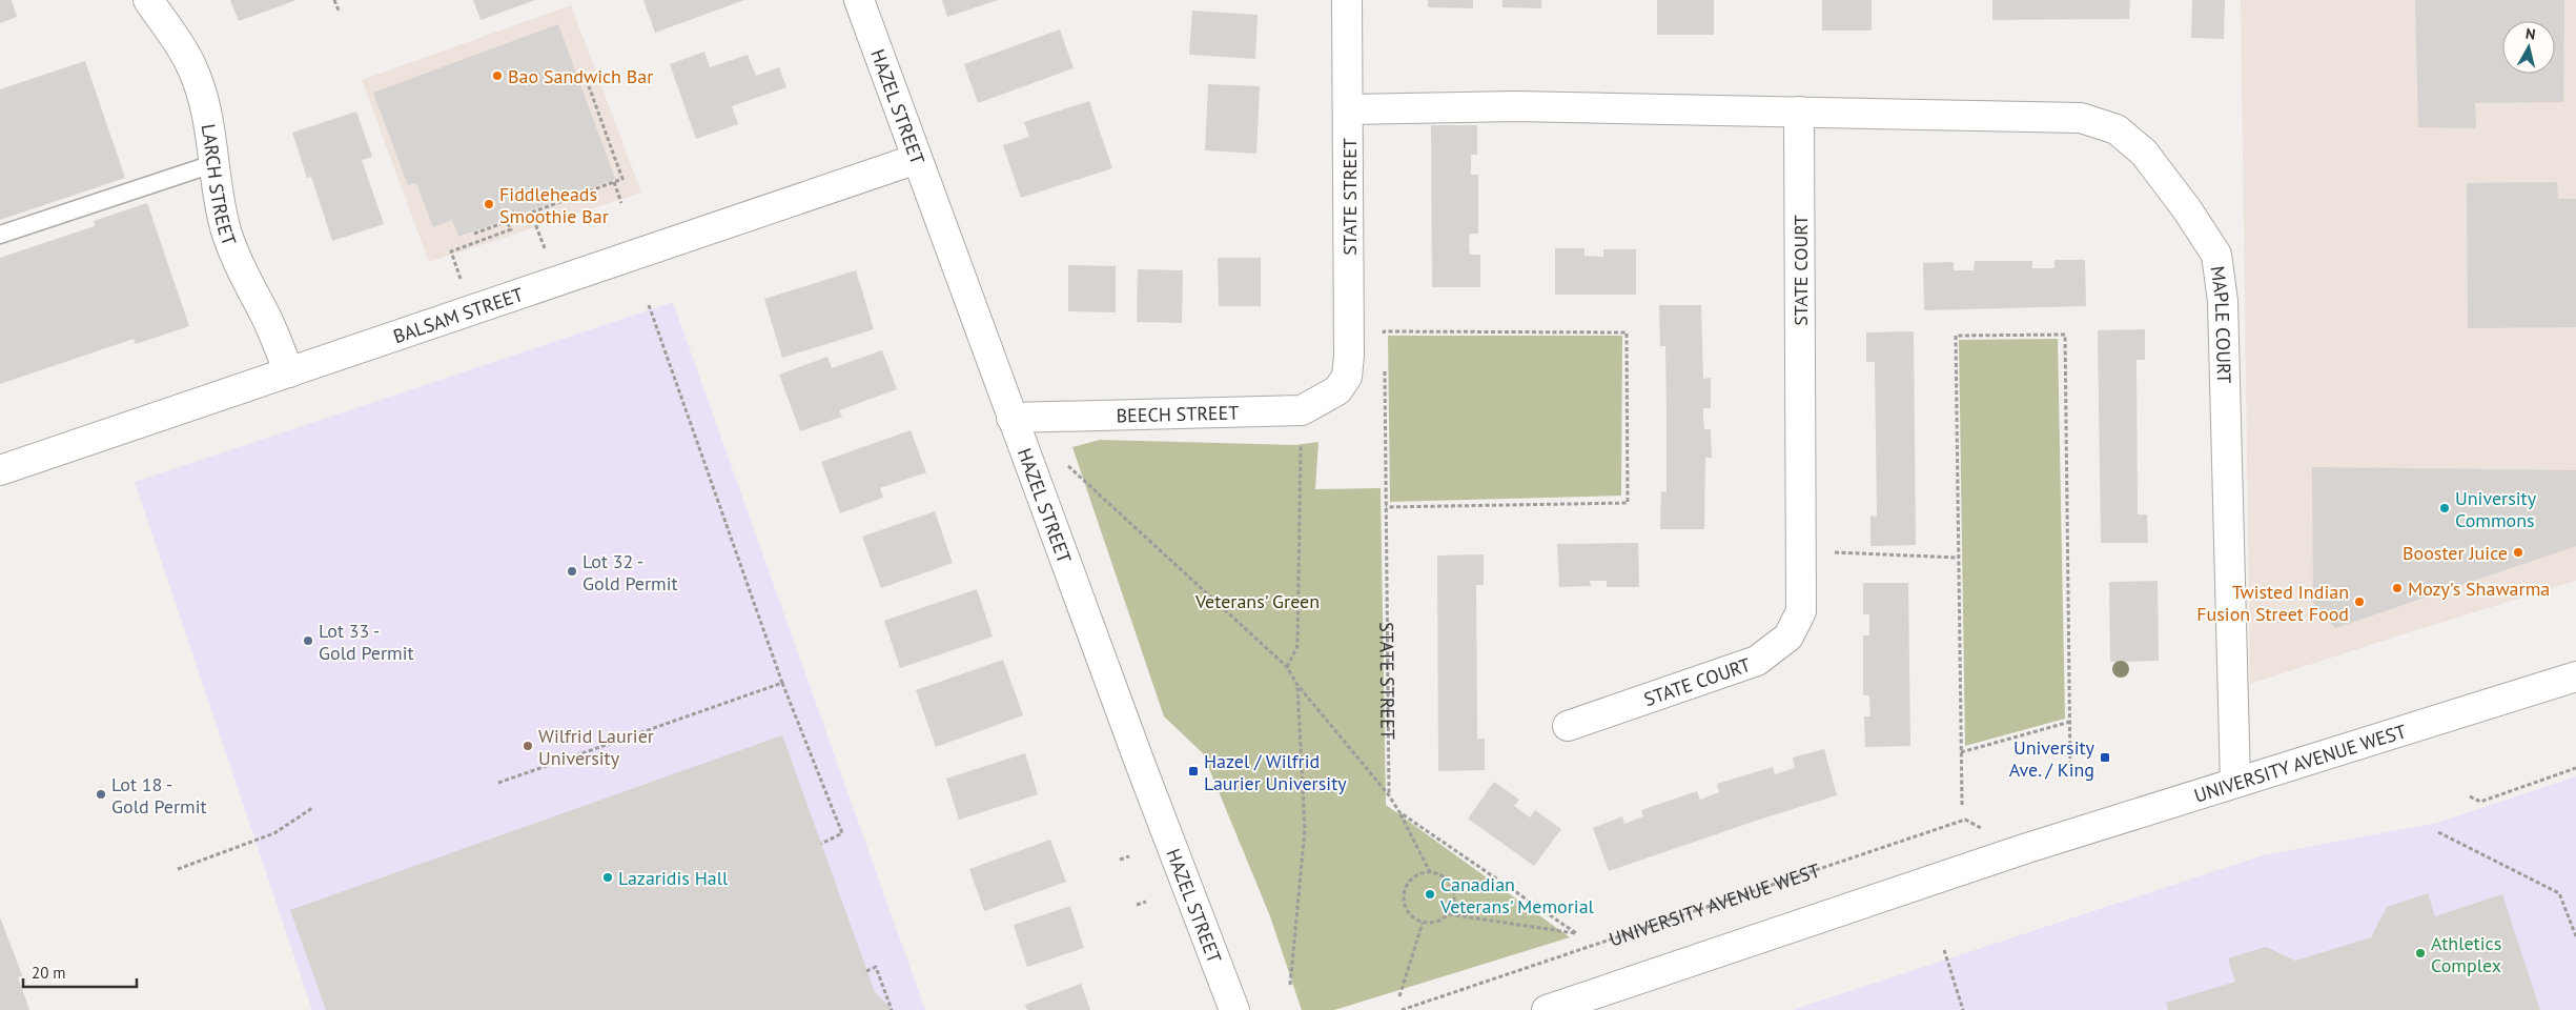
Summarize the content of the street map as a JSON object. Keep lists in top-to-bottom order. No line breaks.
{"streets":{"street":["HAZEL STREET","LARCH STREET","STATE STREET","STATE COURT","BALSAM STREET","MAPLE COURT","BEECH STREET","UNIVERSITY AVENUE WEST"]},"crossings":[["HAZEL STREET","BALSAM STREET"],["HAZEL STREET","BEECH STREET"],["LARCH STREET","BALSAM STREET"],["STATE STREET","BEECH STREET"],["STATE COURT","MAPLE COURT"],["MAPLE COURT","UNIVERSITY AVENUE WEST"]],"parks":["Veterans' Green"],"places":{"other":["Bao Sandwich Bar","Fiddleheads Smoothie Bar","University Commons","Booster Juice","Lot 32 - Gold Permit","Mozy's Shawarma","Twisted Indian Fusion Street Food","Lot 33 - Gold Permit","Wilfrid Laurier University","Lot 18 - Gold Permit","Lazaridis Hall","Canadian Veterans' Memorial","Athletics Complex"],"transit":["University Ave. / King","Hazel / Wilfrid Laurier University"]},"scale_bar":"20 m","north":"top"}
